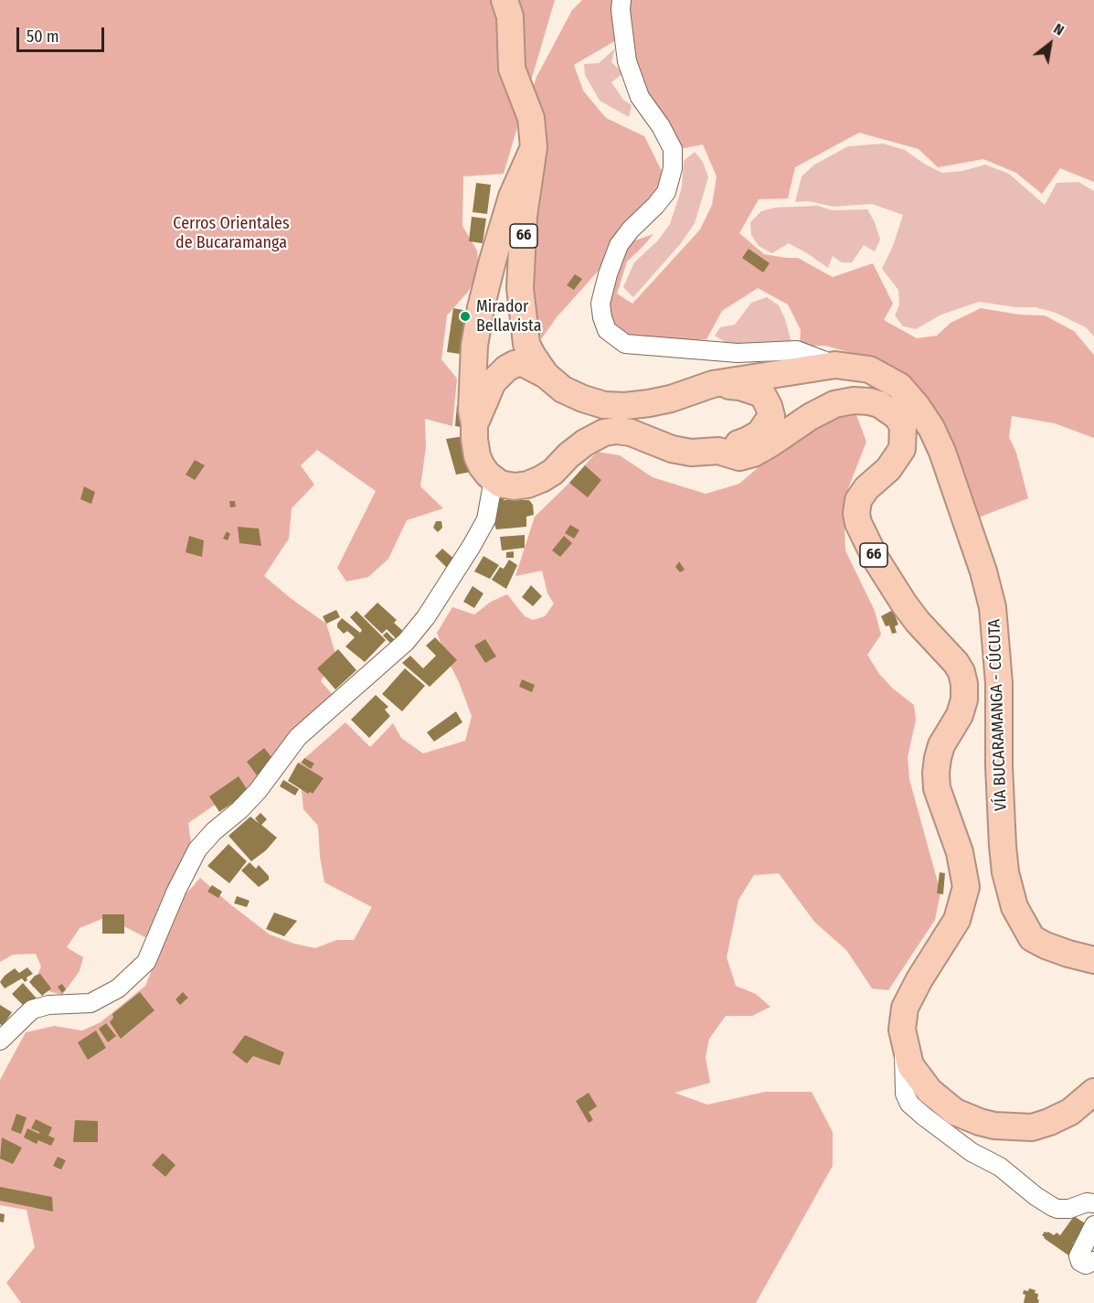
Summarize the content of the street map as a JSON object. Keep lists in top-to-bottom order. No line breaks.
{"streets":{"highway":["66","VÍA BUCARAMANGA - CÚCUTA"]},"crossings":[["66","VÍA BUCARAMANGA - CÚCUTA"]],"parks":["Cerros Orientales de Bucaramanga"],"places":["Mirador Bellavista"],"scale_bar":"50 m","north":"top right"}
